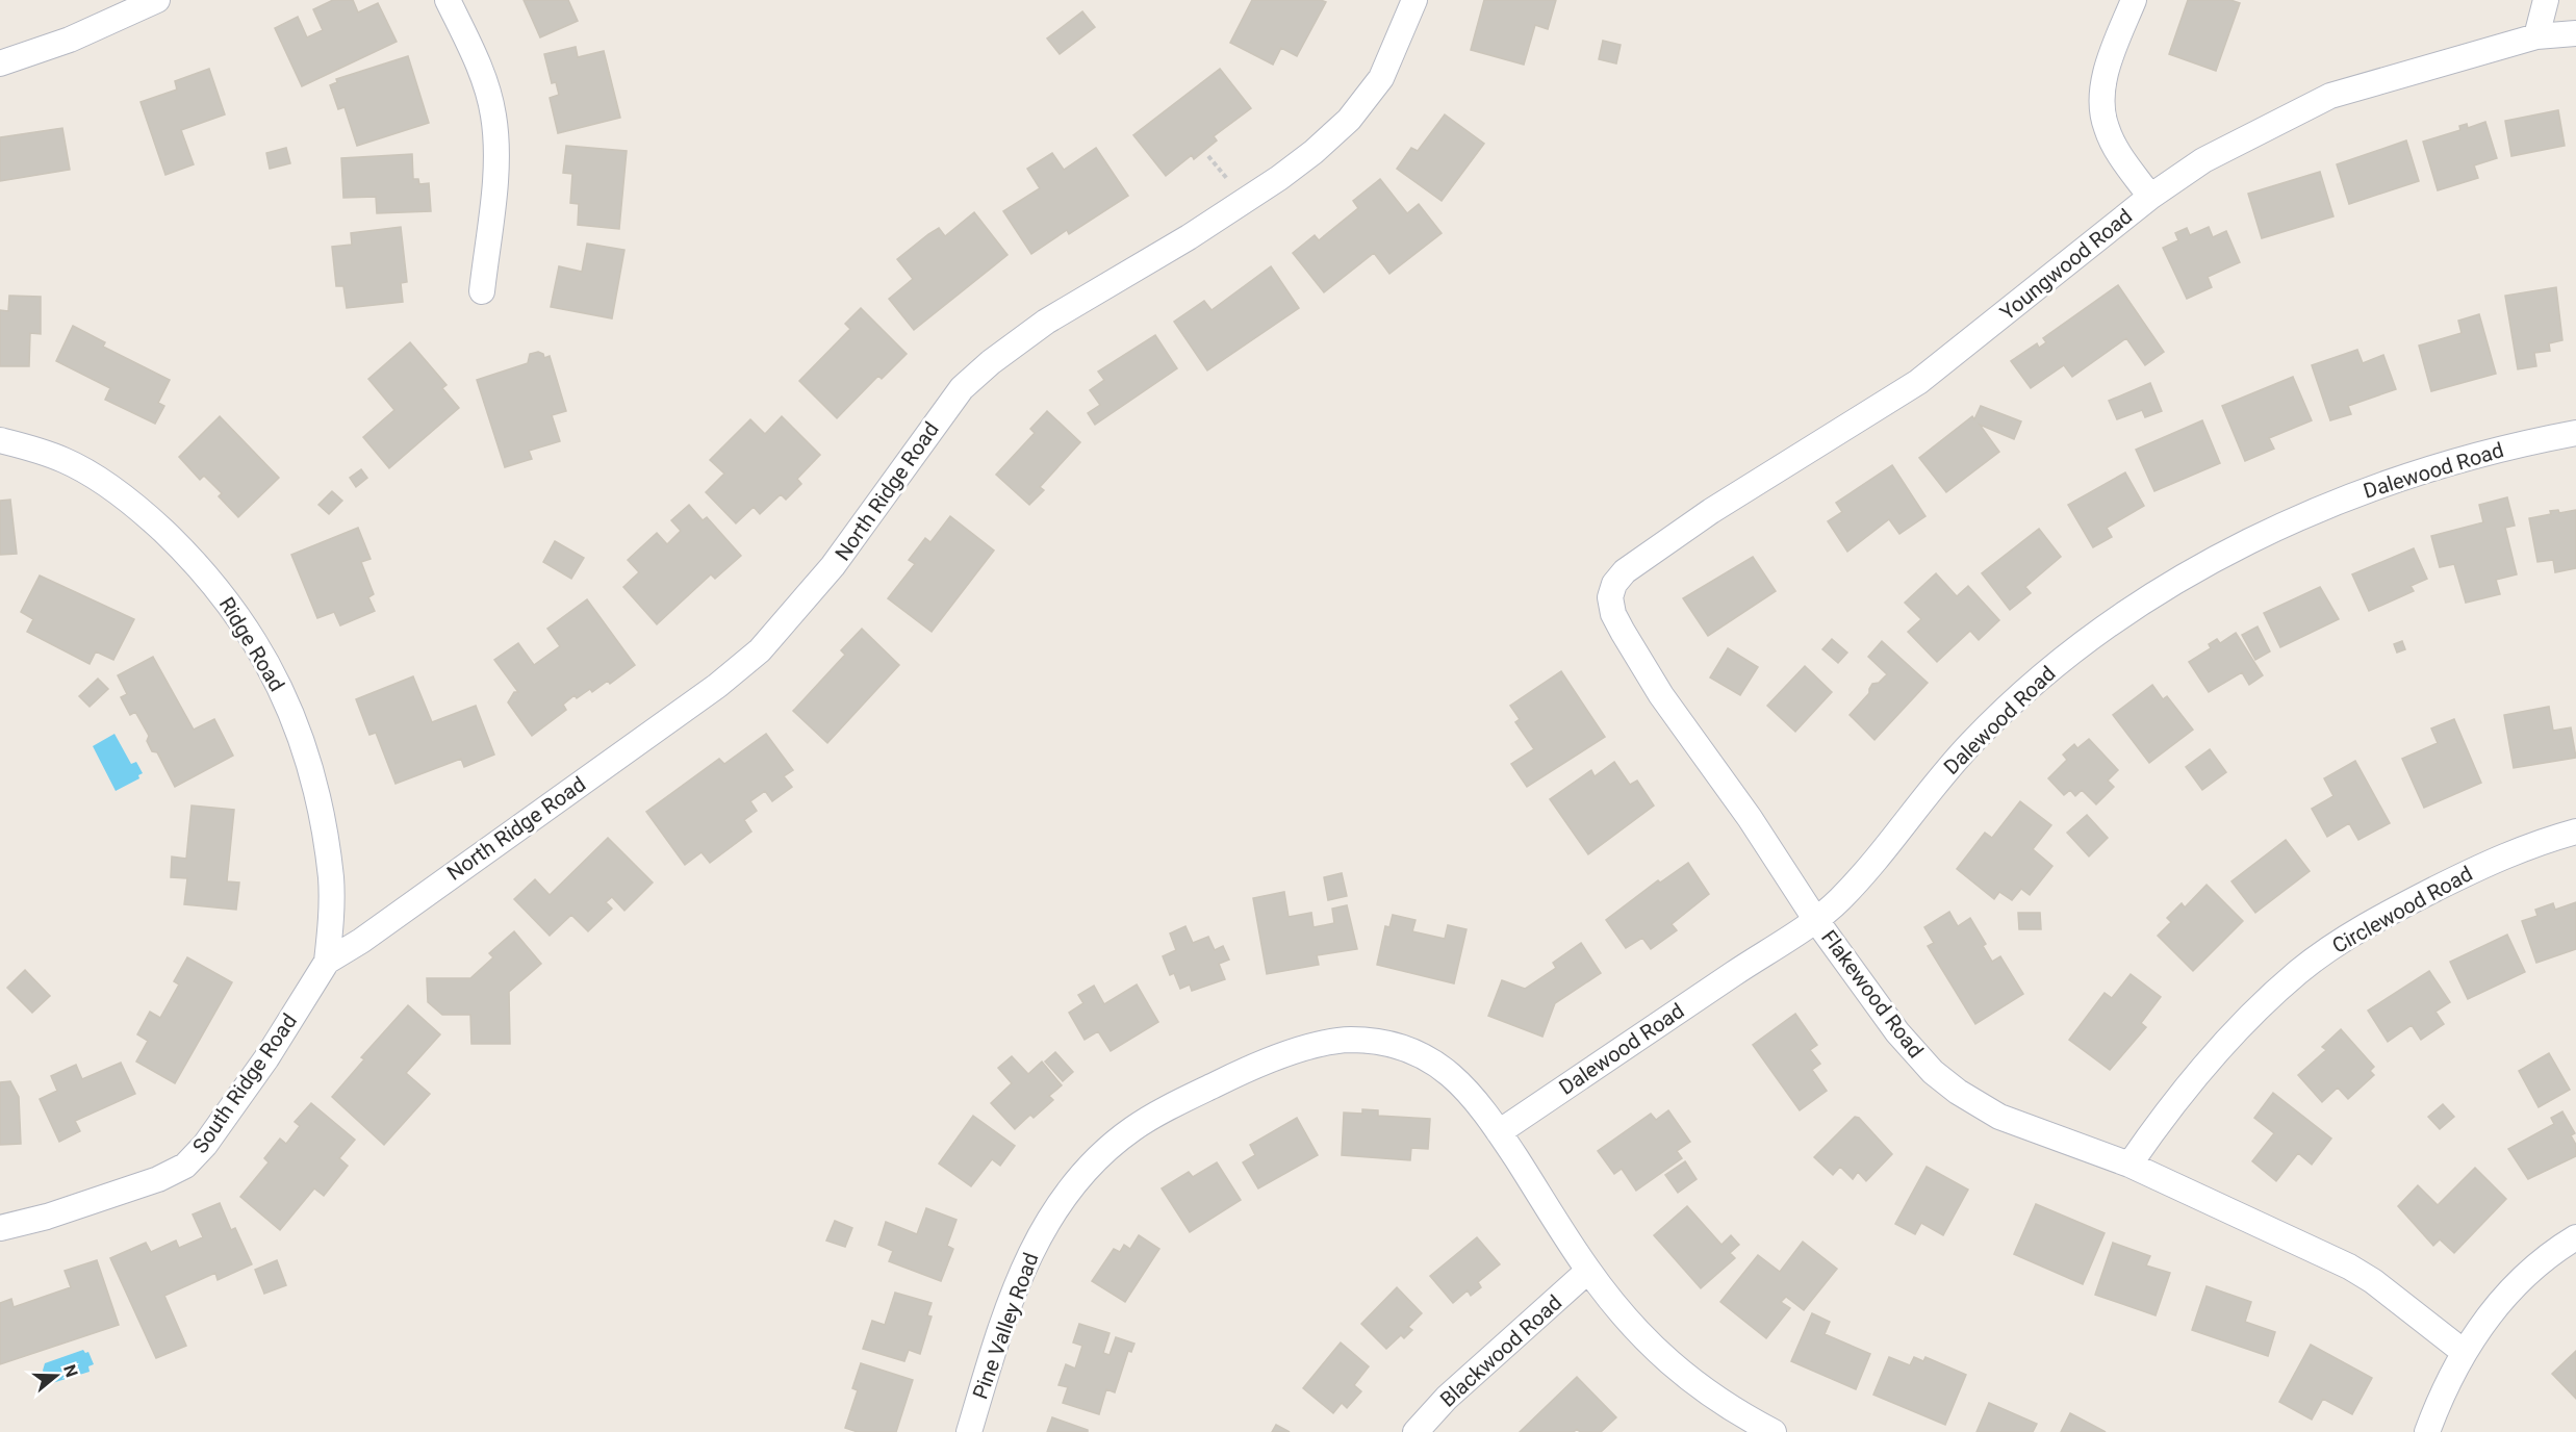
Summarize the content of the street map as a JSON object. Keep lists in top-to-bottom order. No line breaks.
{"streets":{"street":["Youngwood Road","Dalewood Road","North Ridge Road","Ridge Road","Circlewood Road","Flakewood Road","South Ridge Road","Pine Valley Road","Blackwood Road"]},"crossings":[["Youngwood Road","Flakewood Road"],["Dalewood Road","Flakewood Road"],["Dalewood Road","Pine Valley Road"],["North Ridge Road","Ridge Road"],["North Ridge Road","South Ridge Road"],["Ridge Road","South Ridge Road"],["Circlewood Road","Flakewood Road"],["Pine Valley Road","Blackwood Road"]],"north":"right"}
